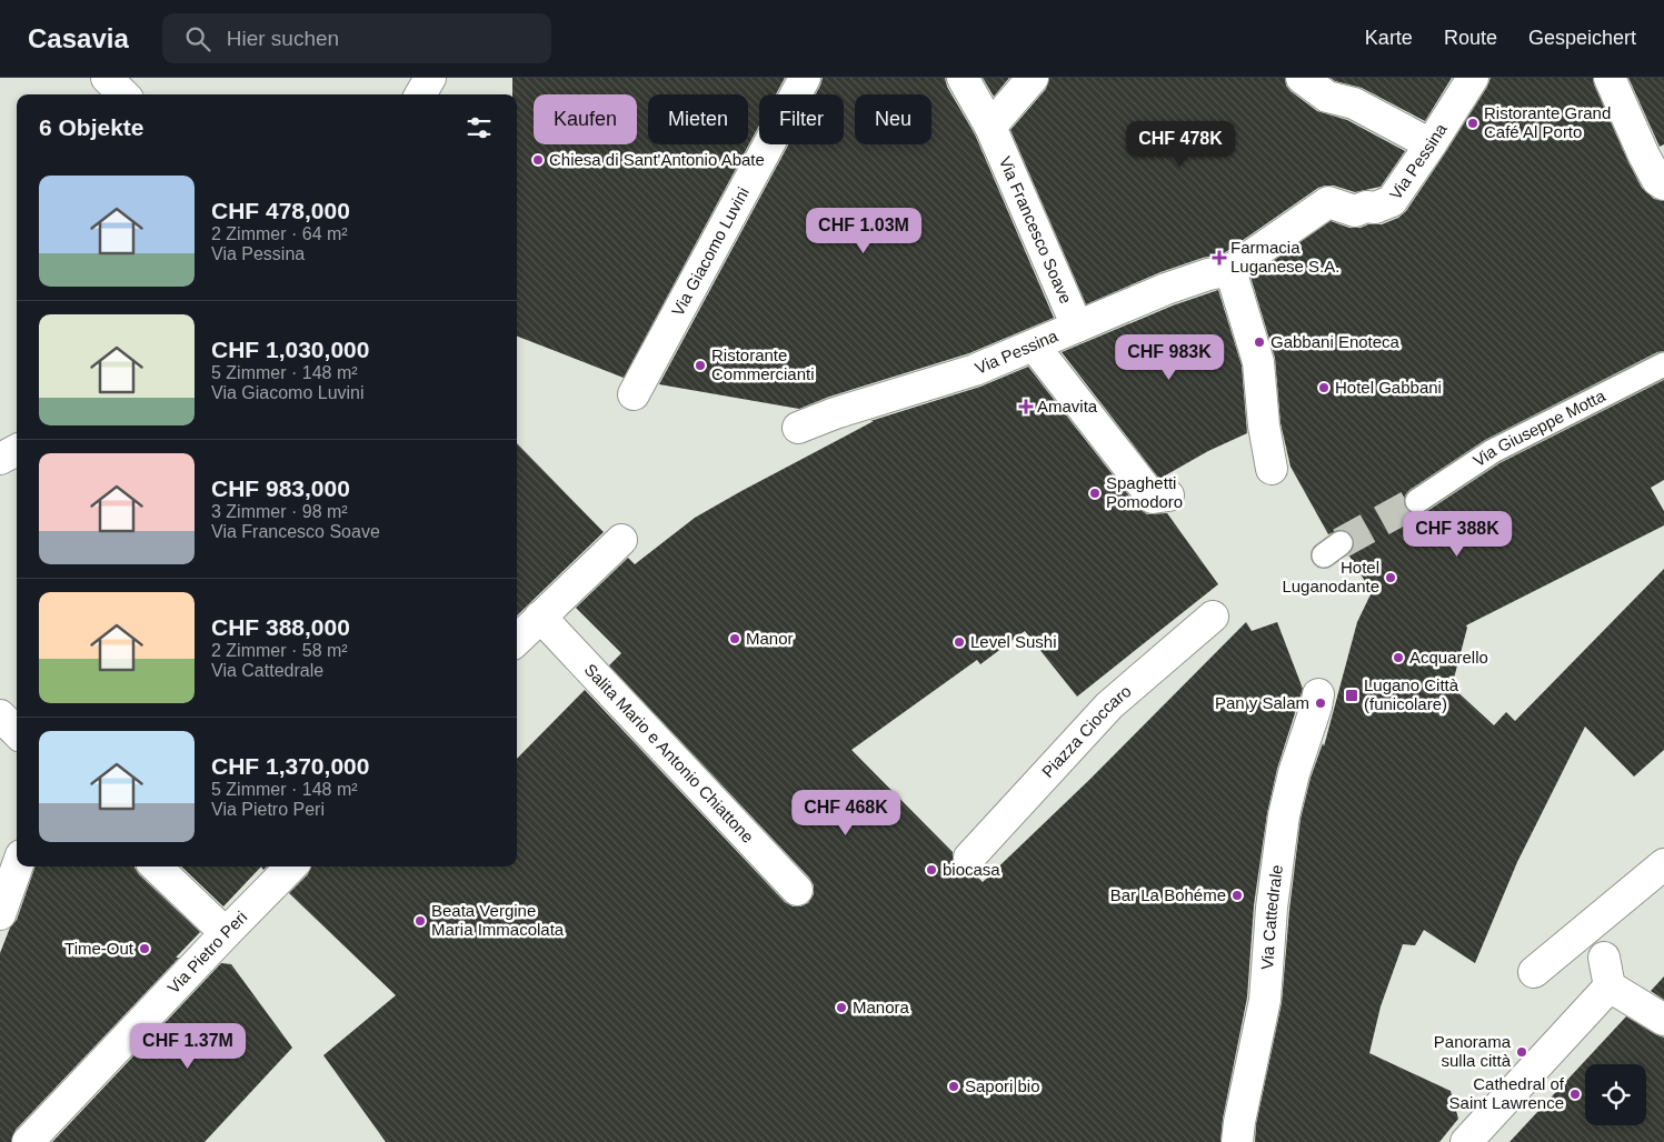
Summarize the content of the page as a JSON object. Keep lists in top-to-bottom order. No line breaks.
{"streets":{"street":["Via Pessina","Via Francesco Soave","Via Giacomo Luvini","Piazza Cioccaro","Salita Mario e Antonio Chiattone","Via Cattedrale","Via Pietro Peri"],"lane":["Via Giuseppe Motta"]},"crossings":[["Via Pessina","Via Francesco Soave"]],"places":{"other":["Ristorante Grand Café Al Porto","Chiesa di Sant'Antonio Abate","Gabbani Enoteca","Ristorante Commercianti","Hotel Gabbani","Spaghetti Pomodoro","Hotel Luganodante","Manor","Level Sushi","Acquarello","Pan y Salam","biocasa","Bar La Bohéme","Beata Vergine Maria Immacolata","Time-Out","Manora","Panorama sulla città","Sapori bio","Cathedral of Saint Lawrence"],"health":["Farmacia Luganese S.A.","Amavita"],"transit":["Lugano Città (funicolare)"]},"page":{"header":"Casavia","search":"Hier suchen","nav":["Karte","Route","Gespeichert"],"chip":["Kaufen","Mieten","Filter","Neu"],"heading":"6 Objekte","price":["CHF 478K","CHF 1.03M","CHF 983K","CHF 388K","CHF 468K","CHF 1.37M"],"list":[{"name":"CHF 478,000","note":"2 Zimmer · 64 m² · Via Pessina"},{"name":"CHF 1,030,000","note":"5 Zimmer · 148 m² · Via Giacomo Luvini"},{"name":"CHF 983,000","note":"3 Zimmer · 98 m² · Via Francesco Soave"},{"name":"CHF 388,000","note":"2 Zimmer · 58 m² · Via Cattedrale"},{"name":"CHF 1,370,000","note":"5 Zimmer · 148 m² · Via Pietro Peri"}]}}
